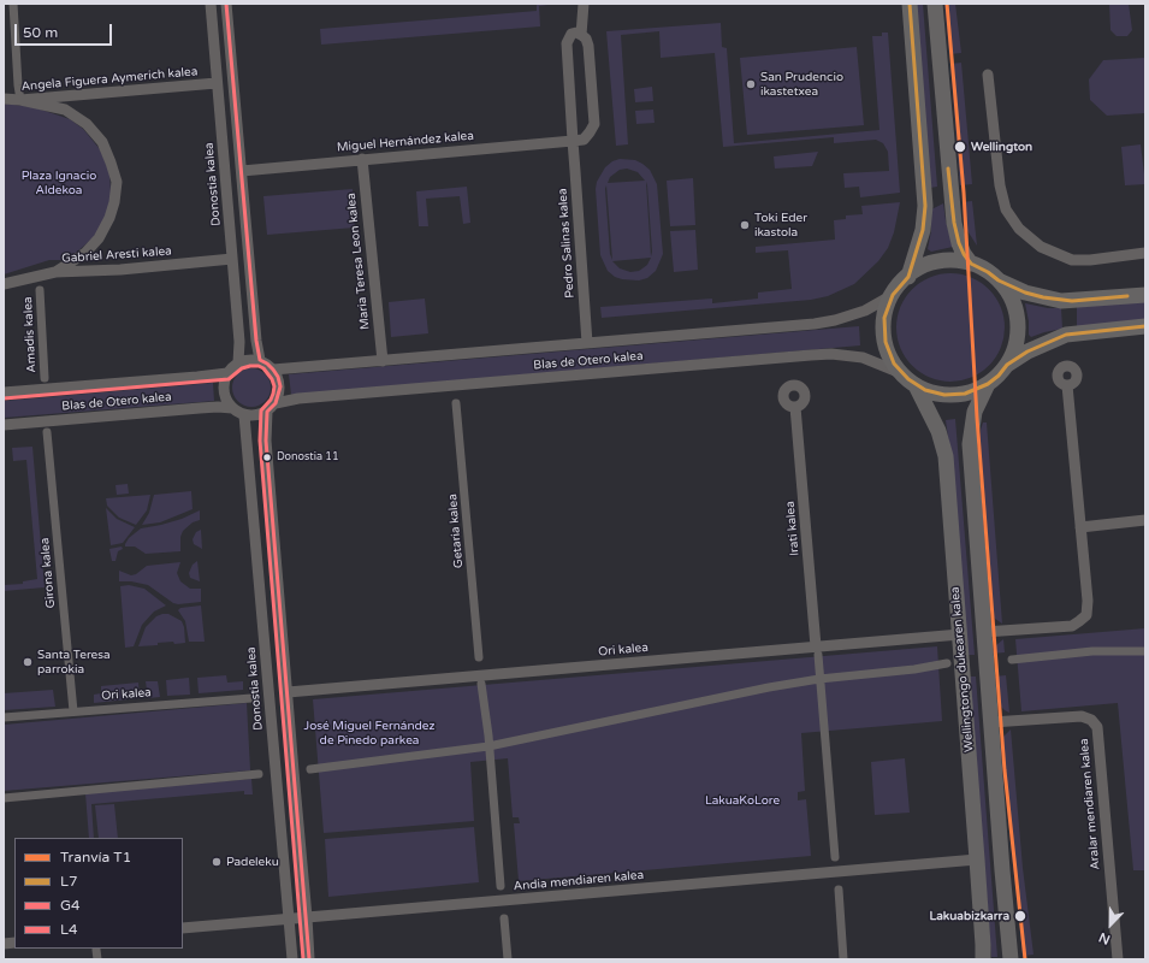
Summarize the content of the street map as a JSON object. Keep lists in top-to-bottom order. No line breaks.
{"streets":{"main road":["Wellingtongo dukearen kalea"],"street":["Angela Figuera Aymerich kalea","Miguel Hernández kalea","Donostia kalea","Pedro Salinas kalea","Gabriel Aresti kalea","Maria Teresa Leon kalea","Amadis kalea","Blas de Otero kalea","Irati kalea","Getaria kalea","Girona kalea","Ori kalea","Aralar mendiaren kalea","Andia mendiaren kalea"]},"crossings":[["Angela Figuera Aymerich kalea","Donostia kalea"],["Miguel Hernández kalea","Pedro Salinas kalea"],["Miguel Hernández kalea","Maria Teresa Leon kalea"],["Donostia kalea","Gabriel Aresti kalea"],["Donostia kalea","Blas de Otero kalea"],["Donostia kalea","Andia mendiaren kalea"],["Pedro Salinas kalea","Blas de Otero kalea"],["Maria Teresa Leon kalea","Blas de Otero kalea"],["Blas de Otero kalea","Wellingtongo dukearen kalea"],["Irati kalea","Ori kalea"],["Girona kalea","Ori kalea"],["Ori kalea","Wellingtongo dukearen kalea"],["Wellingtongo dukearen kalea","Aralar mendiaren kalea"],["Wellingtongo dukearen kalea","Andia mendiaren kalea"]],"parks":["Plaza Ignacio Aldekoa","José Miguel Fernández de Pinedo parkea","LakuaKoLore"],"places":["San Prudencio ikastetxea","Wellington","Toki Eder ikastola","Donostia 11","Santa Teresa parrokia","Padeleku","Lakuabizkarra"],"lines":["tram line T1","transit line L7","transit line G4","transit line L4"],"legend":["Tranvía T1","L7","G4","L4"],"scale_bar":"50 m","north":"bottom left"}
